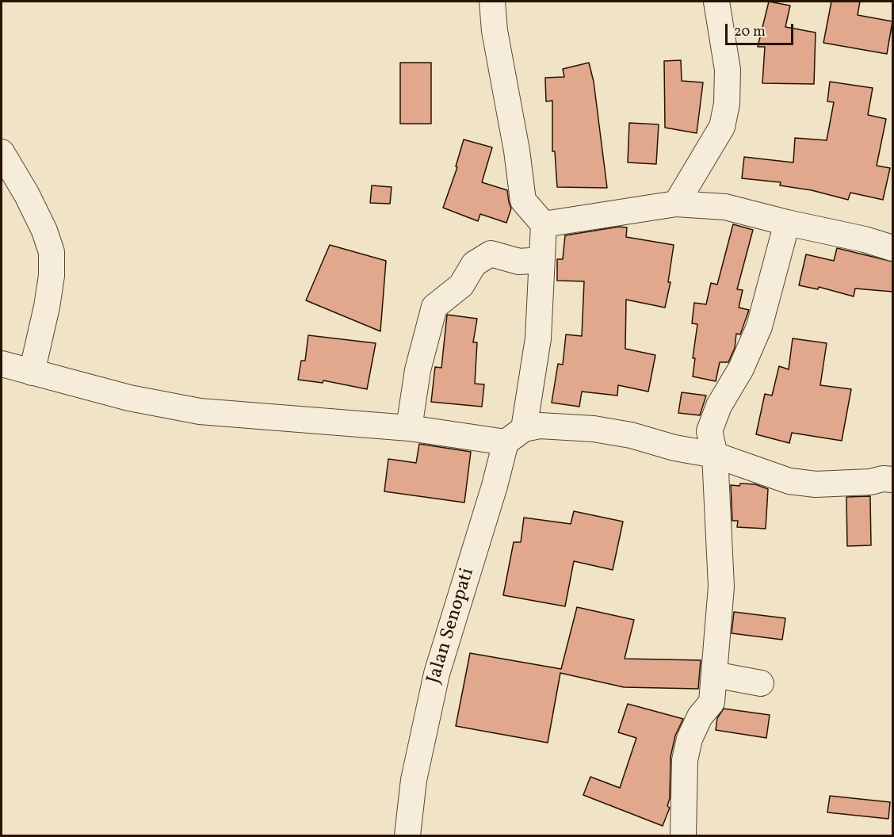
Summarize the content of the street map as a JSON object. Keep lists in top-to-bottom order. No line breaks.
{"streets":{"street":["Jalan Senopati"]},"scale_bar":"20 m"}
